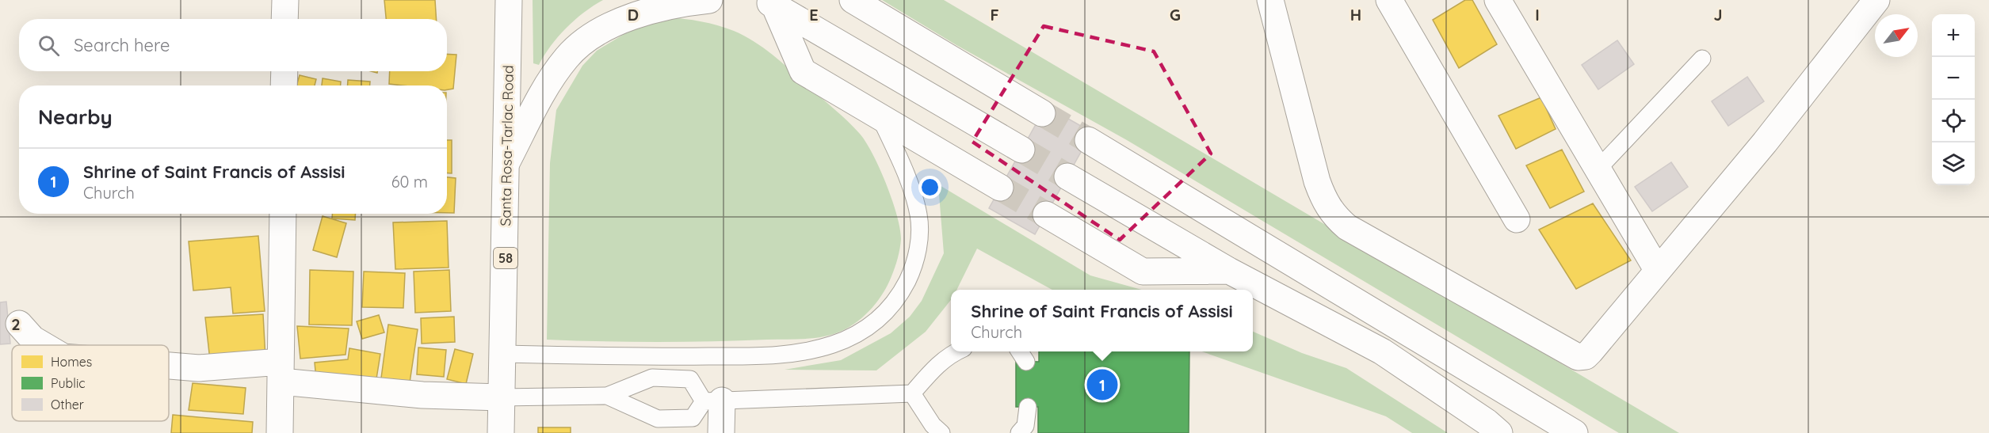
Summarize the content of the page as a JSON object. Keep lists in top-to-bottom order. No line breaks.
{"streets":{"main road":["Santa Rosa-Tarlac Road","58"]},"legend":["Homes","Public","Other"],"north":"top right","page":{"map_buttons":["+","−"],"search":"Search here","heading":"Nearby","list":[{"mark":"1","name":"Shrine of Saint Francis of Assisi","note":"Church","value":"60 m"}],"popup":["Shrine of Saint Francis of Assisi","Church"],"pins":"1"},"grid":{"columns":["D","E","F","G","H","I","J"],"rows":["2"]}}
